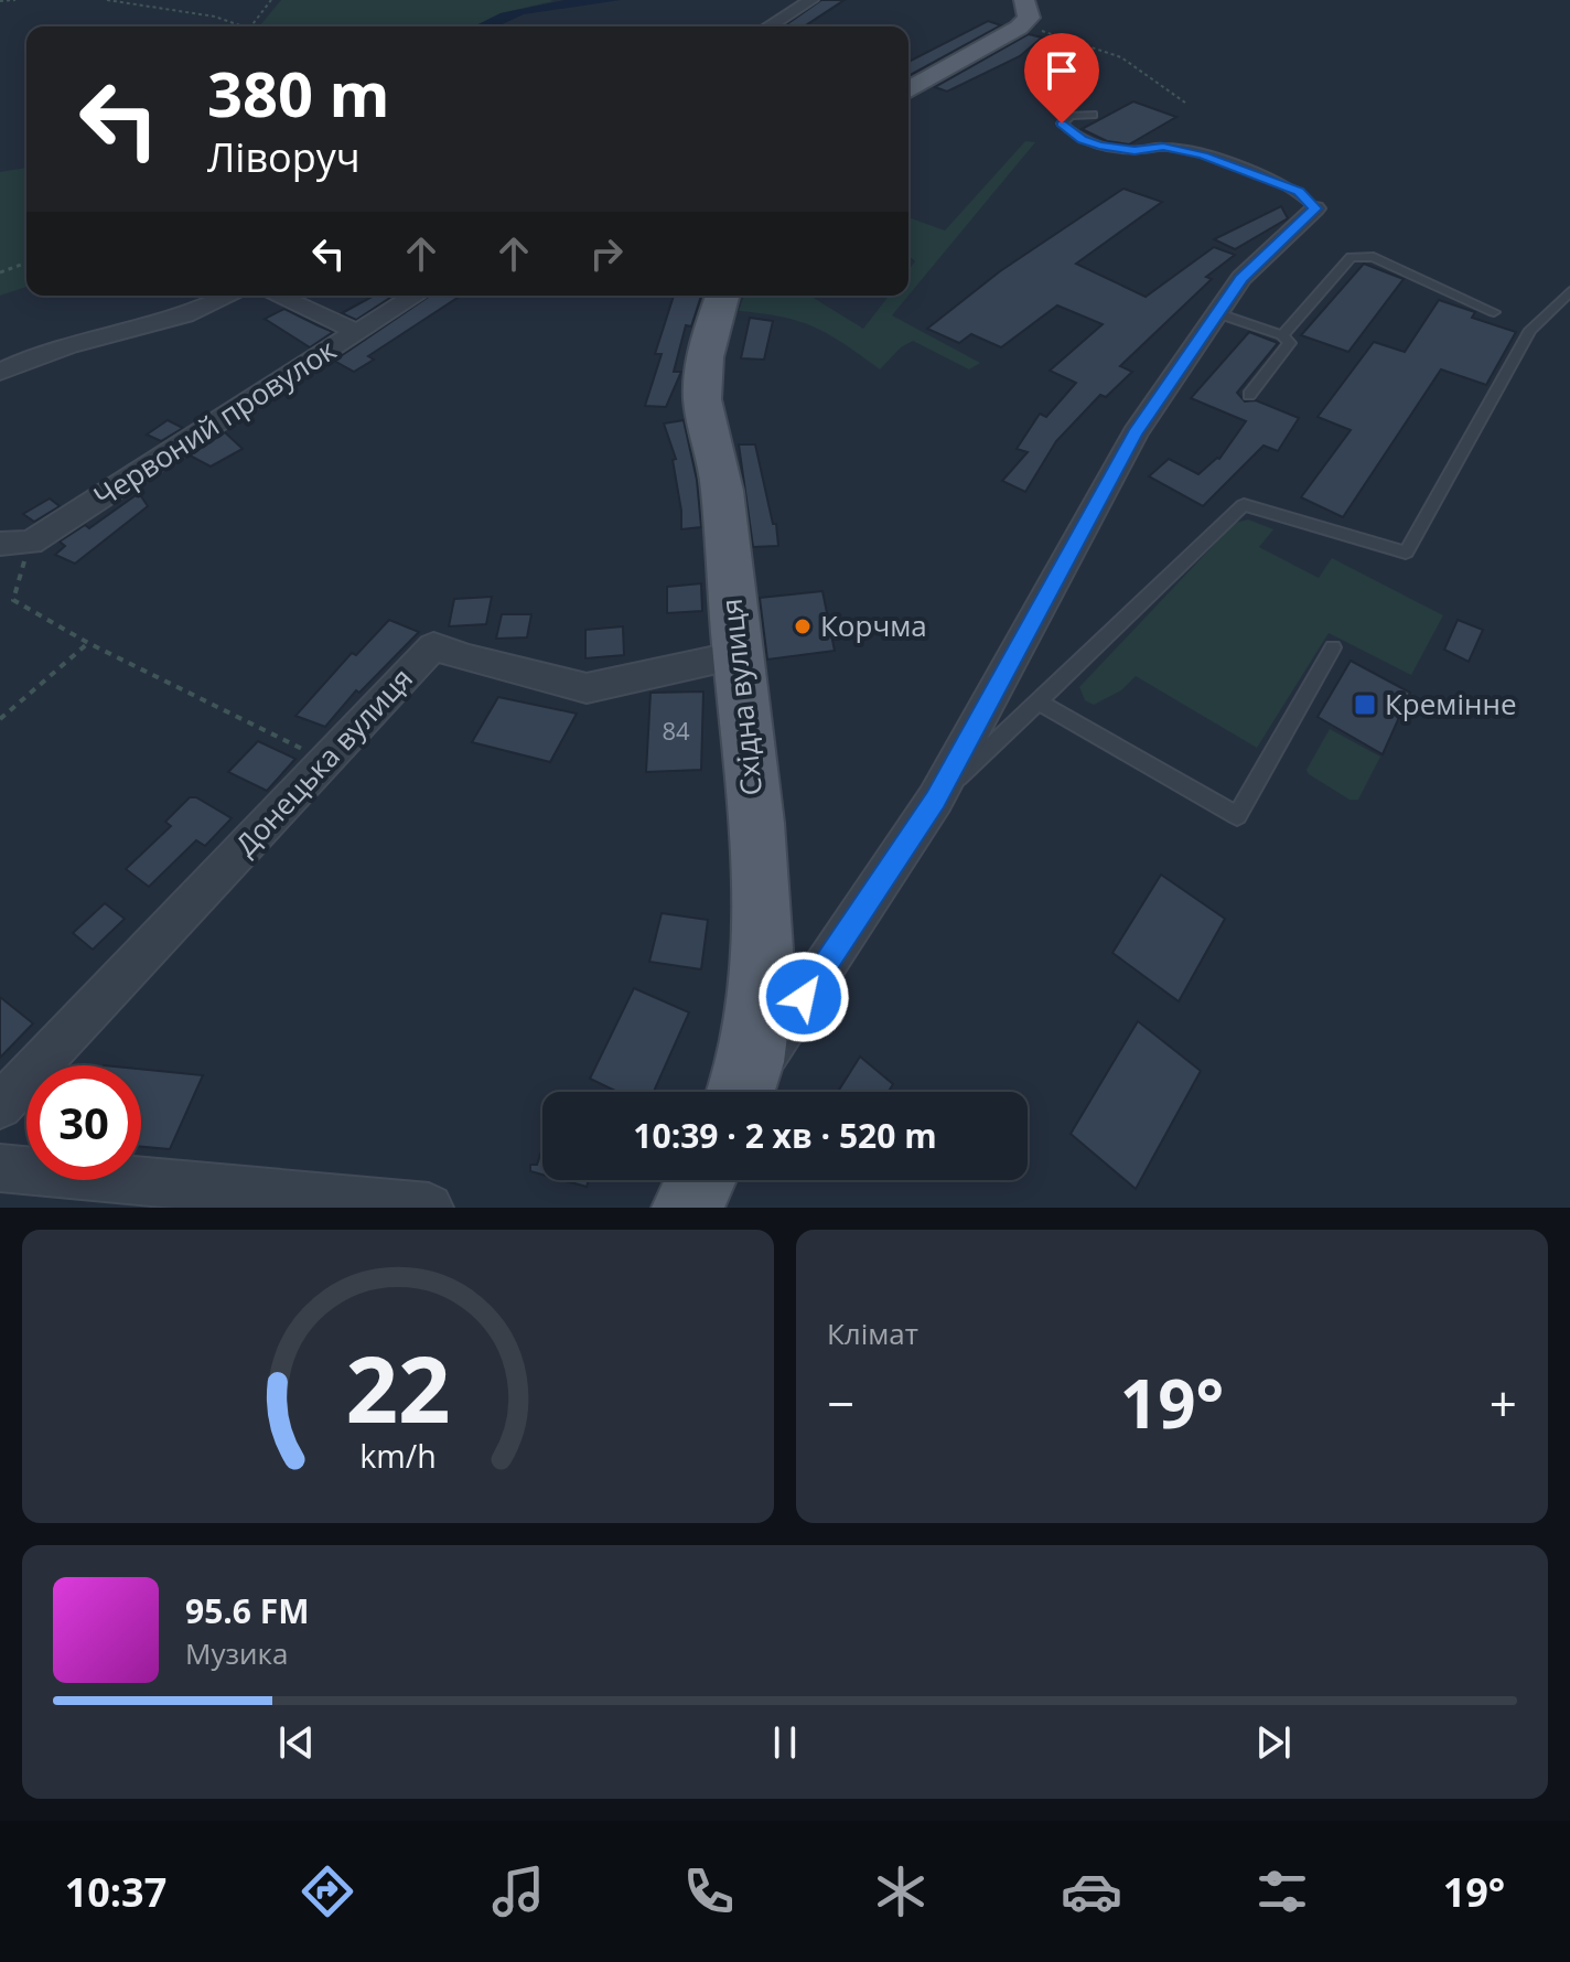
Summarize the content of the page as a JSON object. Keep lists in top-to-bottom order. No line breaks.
{"streets":{"main road":["Східна вулиця"],"street":["Червоний провулок","Донецька вулиця"]},"crossings":[["Східна вулиця","Донецька вулиця"]],"places":{"other":["Корчма"],"transit":["Кремінне"]},"house_numbers":["84"],"page":{"turn":["380 m","Ліворуч"],"limit":"30","trip":"10:39 · 2 хв · 520 m","tile":"Клімат","heat":["−","19°","+"],"song":["95.6 FM","Музика"],"tabs":["10:37","19°"],"gauge":["22","km/h"]}}
